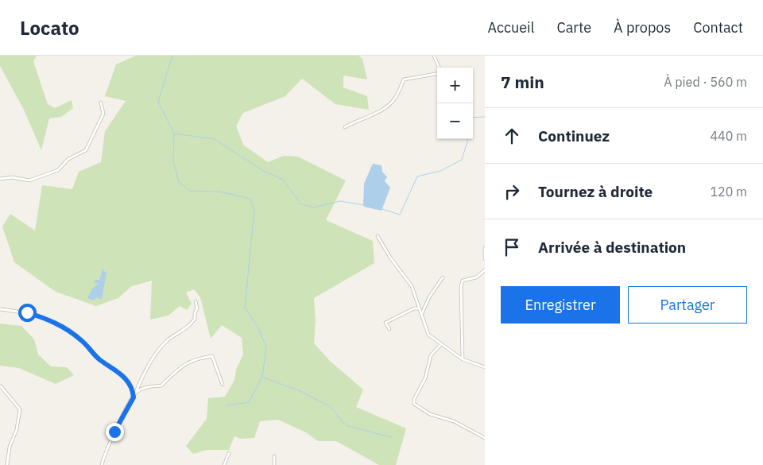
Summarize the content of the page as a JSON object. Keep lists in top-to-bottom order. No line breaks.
{"page":{"header":"Locato","nav":["Accueil","Carte","À propos","Contact"],"heading":["7 min","À pied · 560 m"],"map_buttons":["+","−"],"list":[["Continuez","440 m"],["Tournez à droite","120 m"],"Arrivée à destination"],"buttons":["Enregistrer","Partager"]}}
